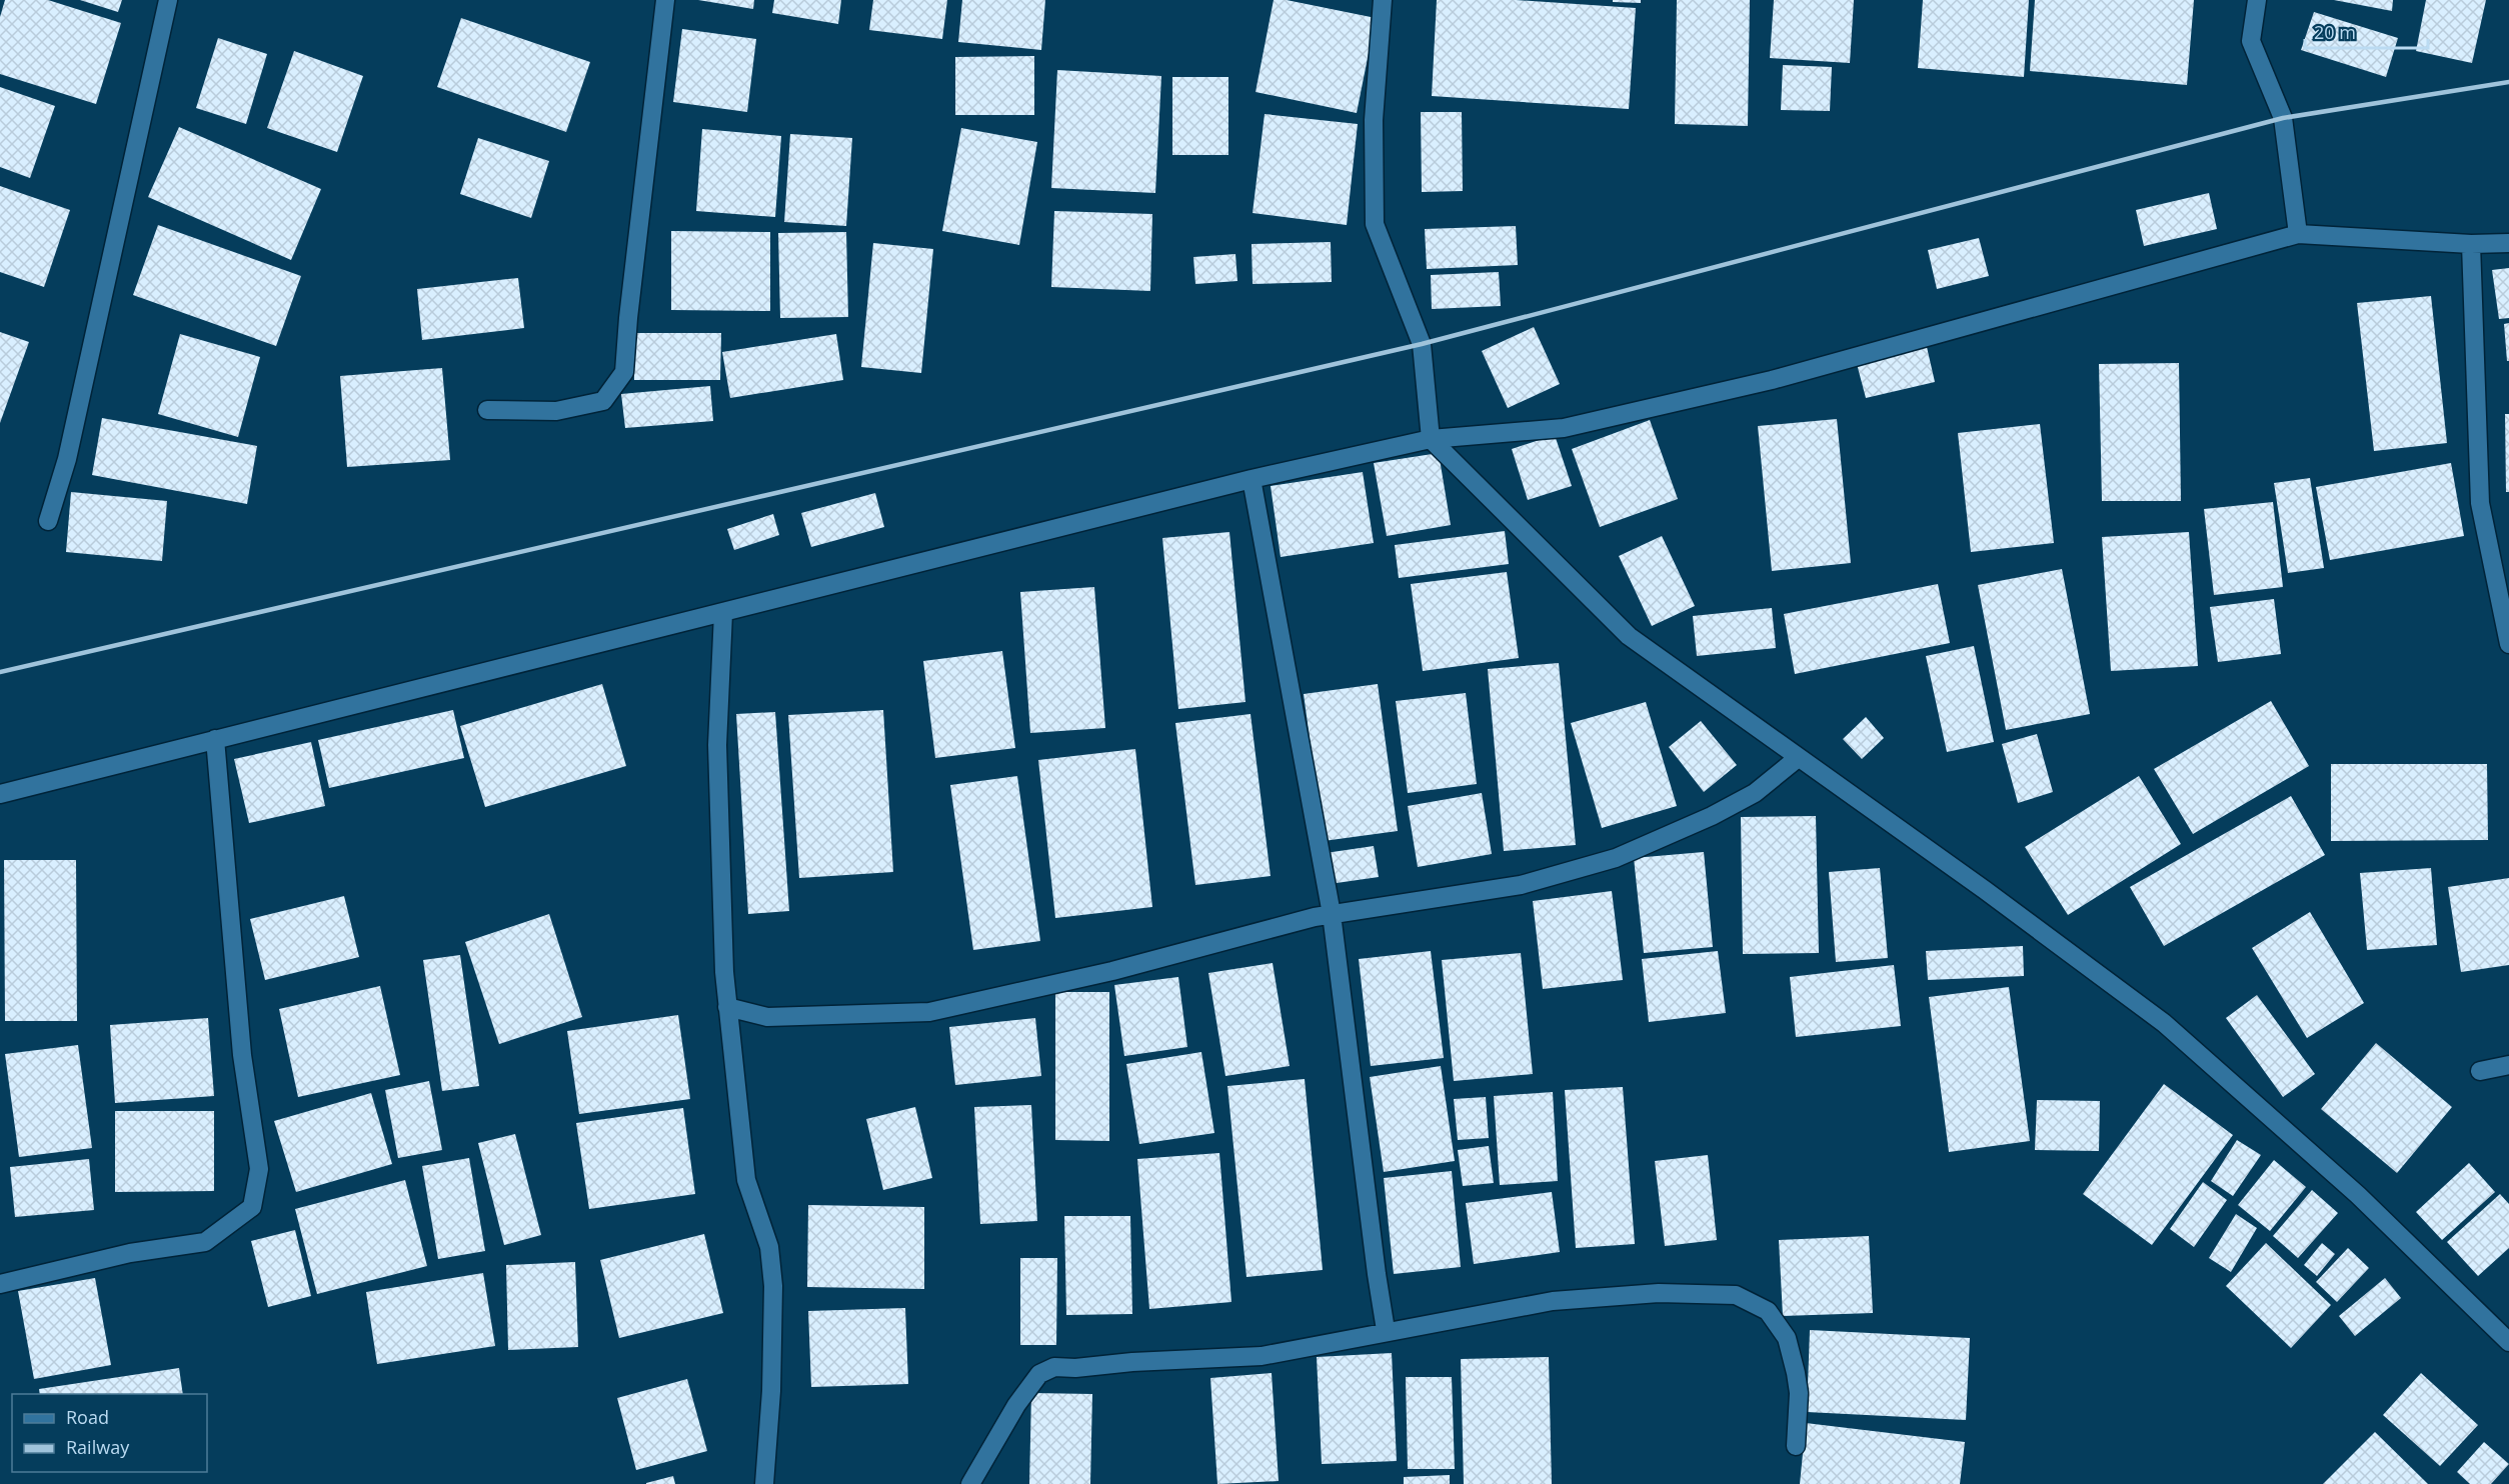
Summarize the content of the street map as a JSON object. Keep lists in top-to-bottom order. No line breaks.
{"legend":["Road","Railway"],"scale_bar":"20 m"}
